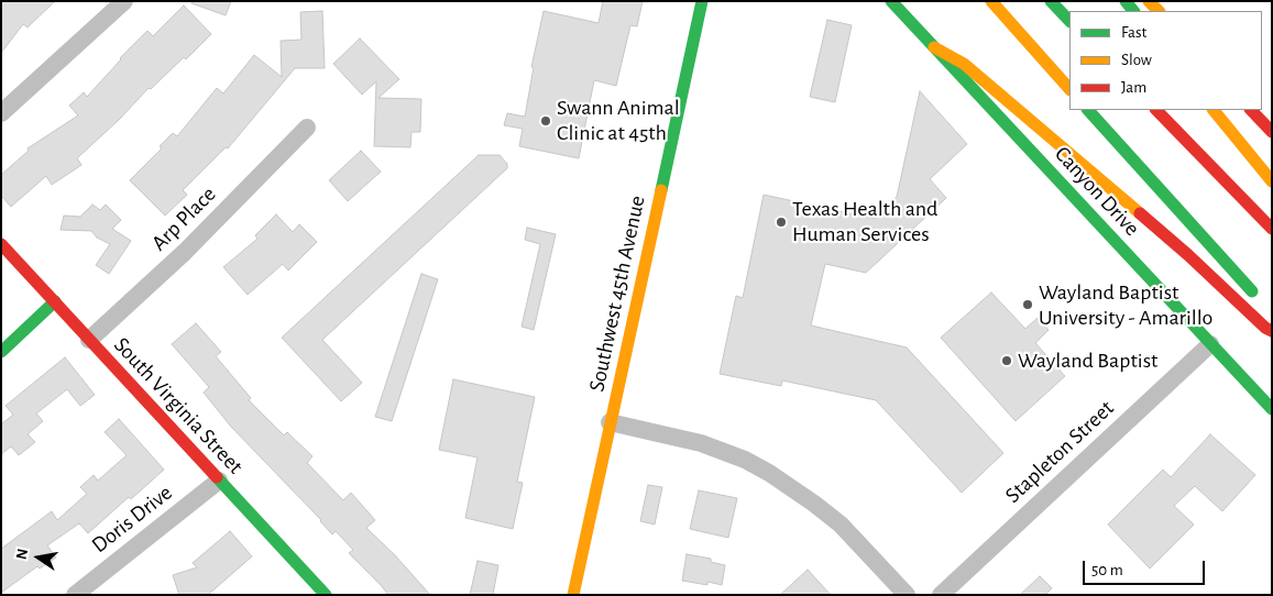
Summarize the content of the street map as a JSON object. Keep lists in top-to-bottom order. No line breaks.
{"streets":{"main road":["Canyon Drive","Southwest 45th Avenue","South Virginia Street"],"street":["Arp Place","Stapleton Street","Doris Drive"]},"crossings":[["Canyon Drive","Stapleton Street"],["Arp Place","South Virginia Street"],["South Virginia Street","Doris Drive"]],"places":["Swann Animal Clinic at 45th","Texas Health and Human Services","Wayland Baptist University - Amarillo","Wayland Baptist"],"legend":["Fast","Slow","Jam"],"scale_bar":"50 m","north":"left"}
